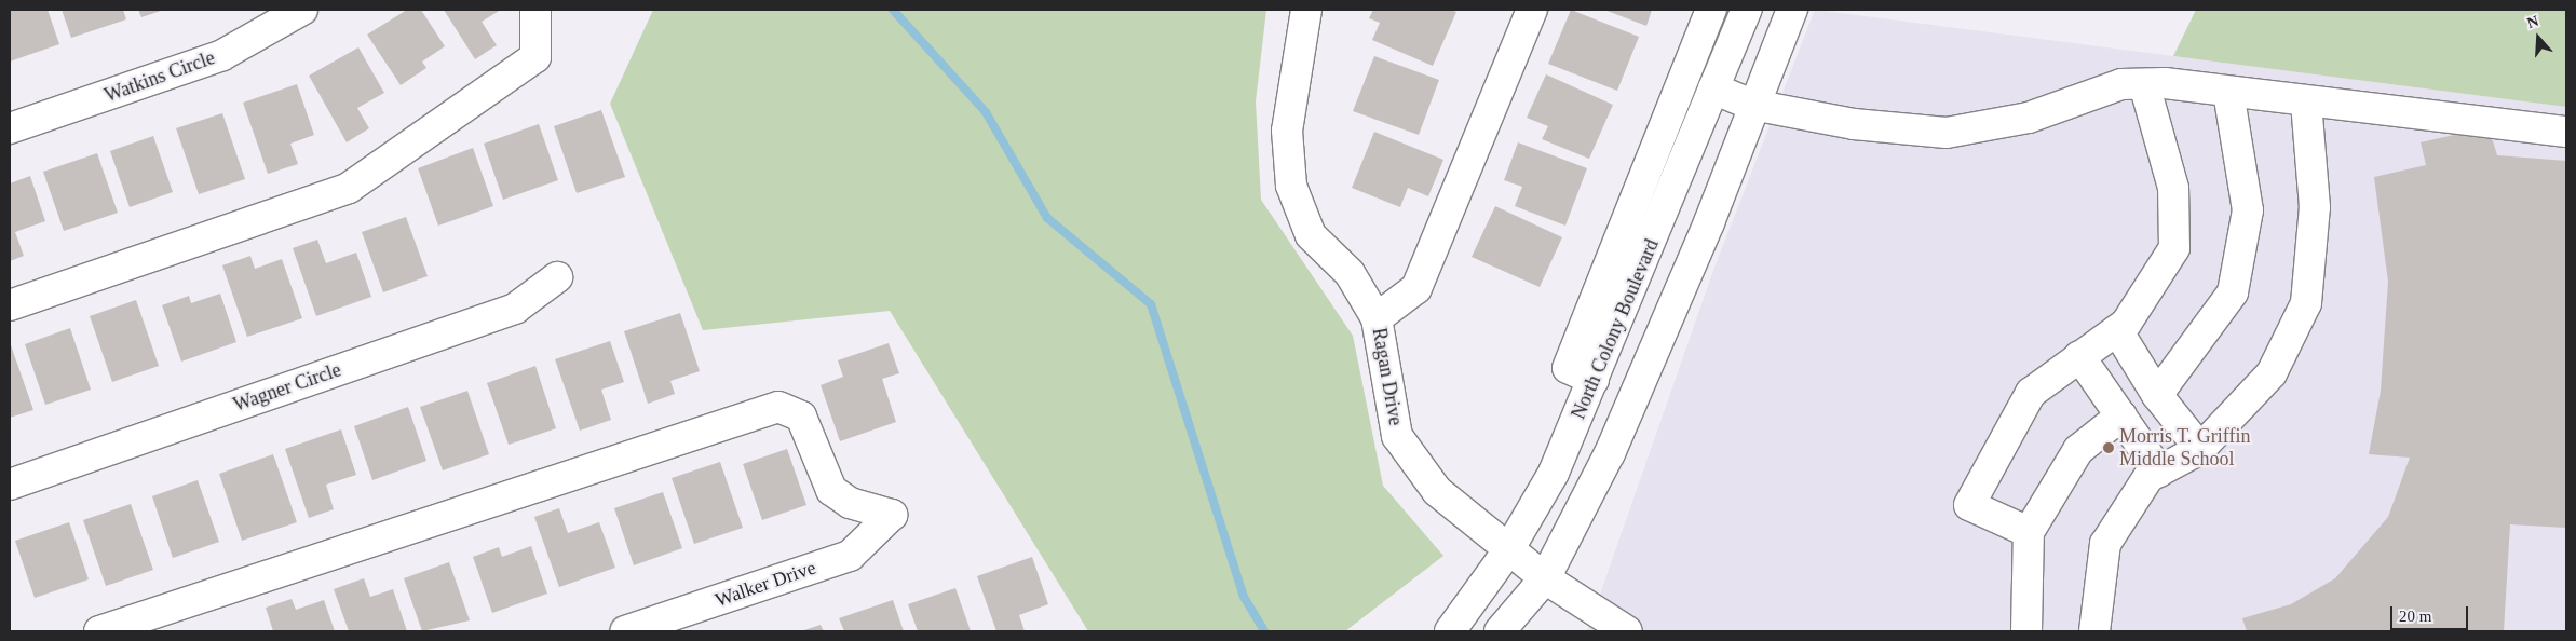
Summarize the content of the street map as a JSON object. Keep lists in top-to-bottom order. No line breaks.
{"streets":{"street":["Watkins Circle","North Colony Boulevard","Ragan Drive","Wagner Circle","Walker Drive"]},"crossings":[["North Colony Boulevard","Ragan Drive"]],"places":["Morris T. Griffin Middle School"],"scale_bar":"20 m","north":"top"}
